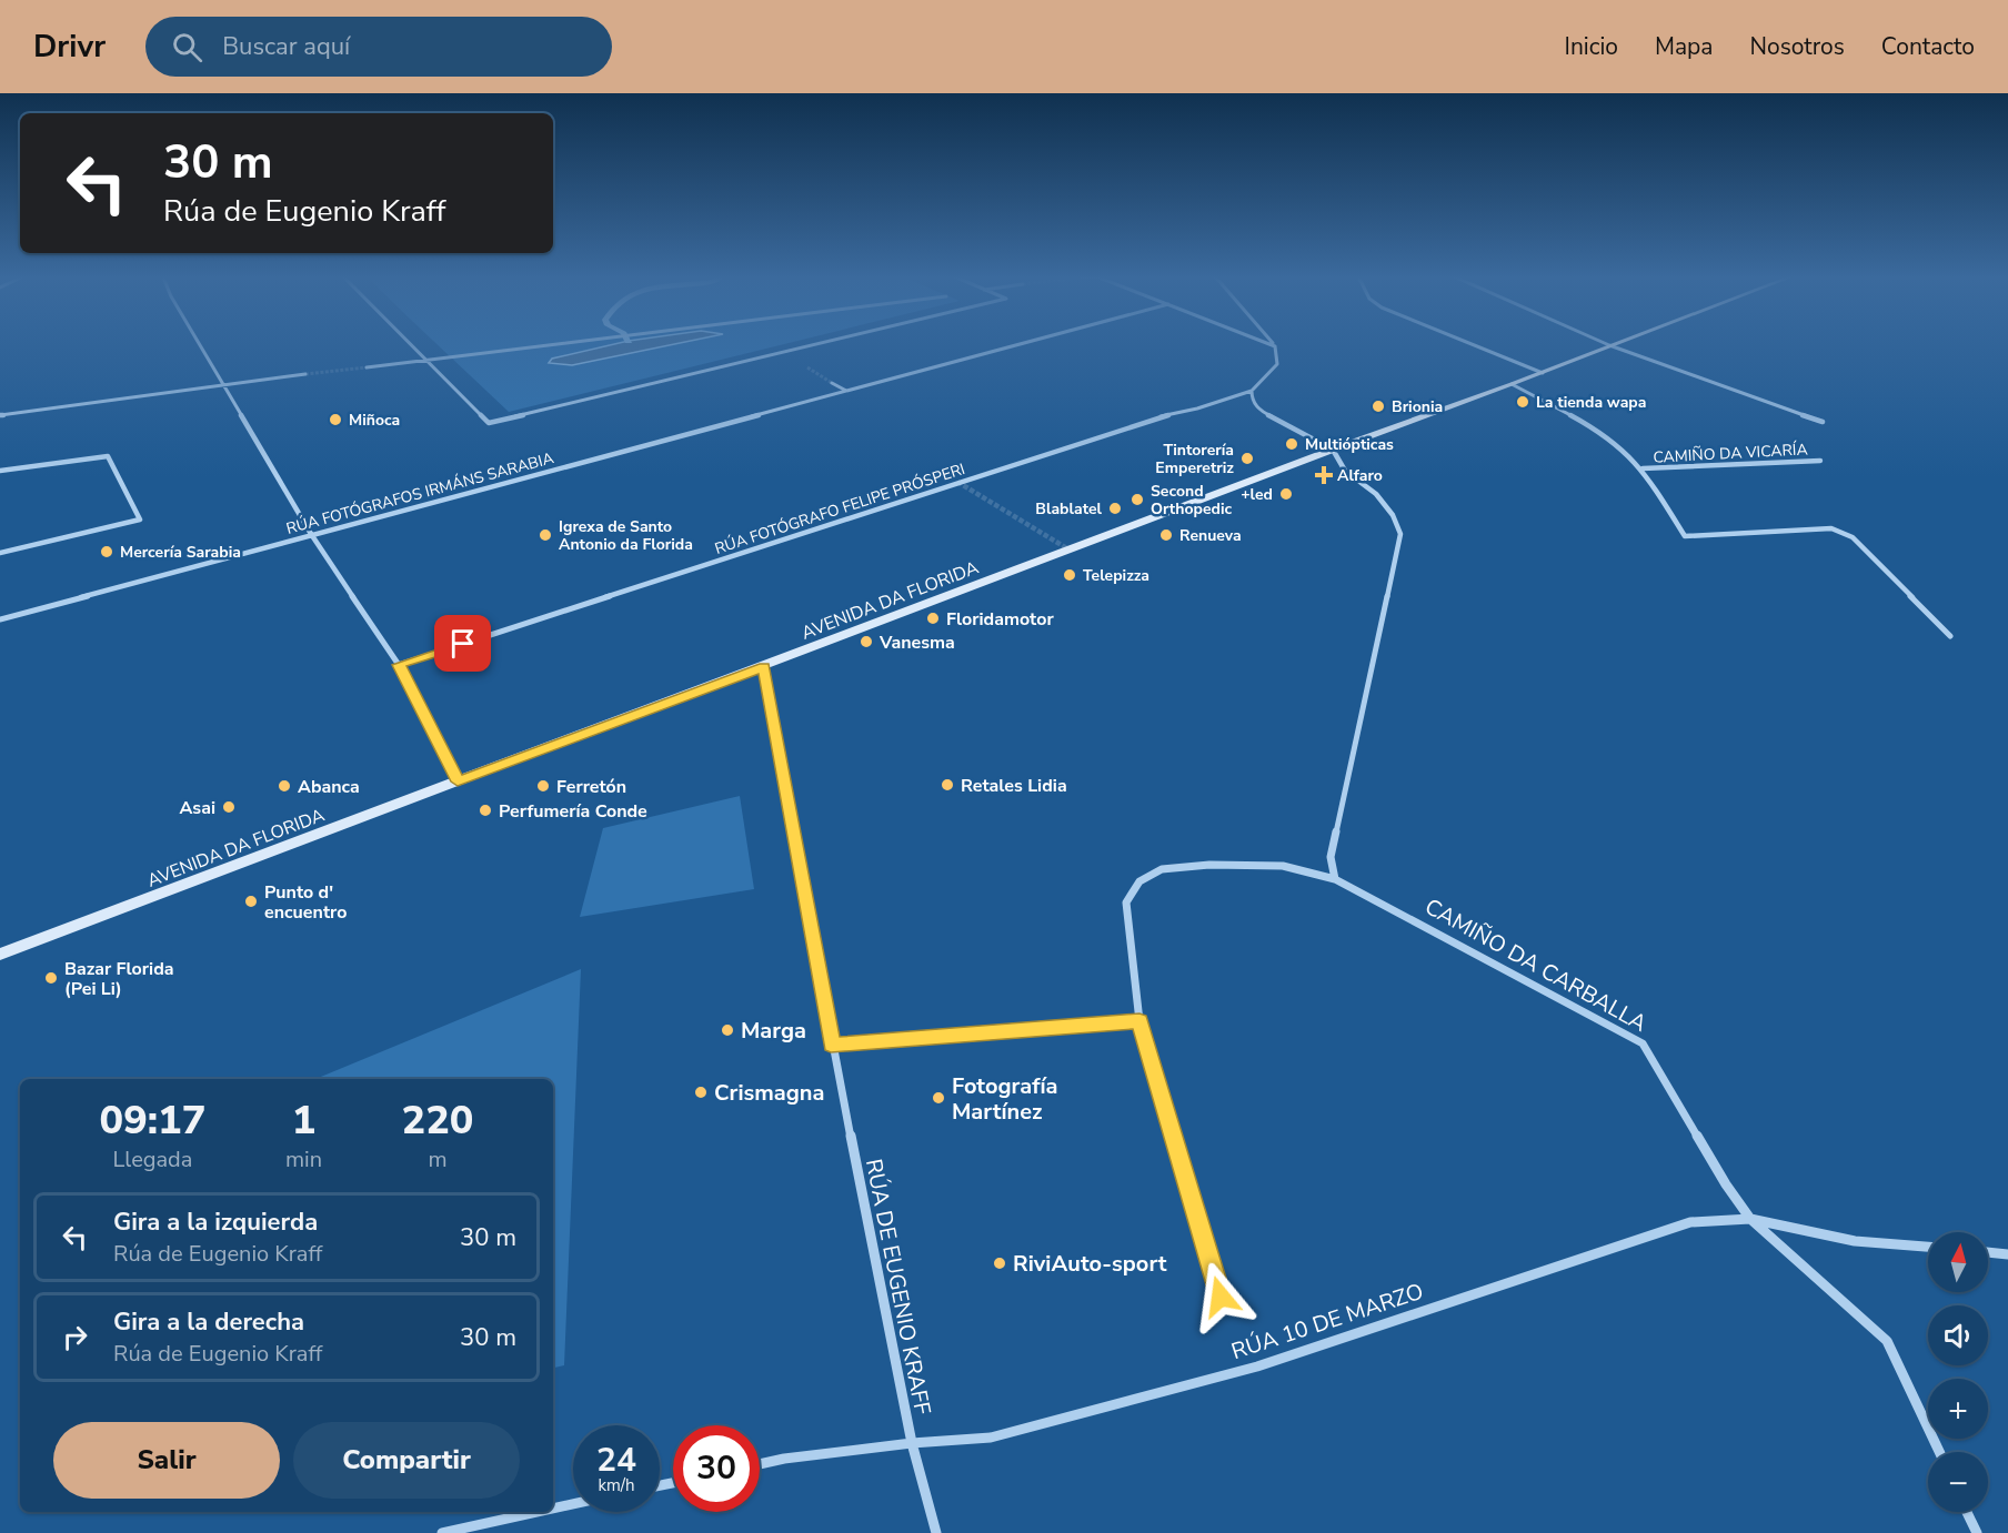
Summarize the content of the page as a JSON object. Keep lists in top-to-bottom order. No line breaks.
{"streets":{"main road":["AVENIDA DA FLORIDA"],"street":["CAMIÑO DA VICARÍA","RÚA FOTÓGRAFOS IRMÁNS SARABIA","RÚA FOTÓGRAFO FELIPE PRÓSPERI","CAMIÑO DA CARBALLA","RÚA DE EUGENIO KRAFF","RÚA 10 DE MARZO"]},"crossings":[["CAMIÑO DA VICARÍA","AVENIDA DA FLORIDA"],["AVENIDA DA FLORIDA","RÚA DE EUGENIO KRAFF"],["CAMIÑO DA CARBALLA","RÚA 10 DE MARZO"],["RÚA DE EUGENIO KRAFF","RÚA 10 DE MARZO"]],"places":{"other":["La tienda wapa","Brionia","Miñoca","Multiópticas","Tintorería Emperetriz","+led","Second Orthopedic","Blablatel","Igrexa de Santo Antonio da Florida","Renueva","Mercería Sarabia","Telepizza","Floridamotor","Vanesma","Retales Lidia","Abanca","Ferretón","Asai","Perfumería Conde","Punto d' encuentro","Bazar Florida (Pei Li)","Marga","Crismagna","Fotografía Martínez","RiviAuto-sport"],"health":["Alfaro"]},"north":"top","page":{"header":"Drivr","search":"Buscar aquí","nav":["Inicio","Mapa","Nosotros","Contacto"],"turn":["30 m","Rúa de Eugenio Kraff"],"eta":["09:17","Llegada","1","min","220","m"],"list":[{"name":"Gira a la izquierda","note":"Rúa de Eugenio Kraff","value":"30 m"},{"name":"Gira a la derecha","note":"Rúa de Eugenio Kraff","value":"30 m"}],"map_buttons":["+","−"],"buttons":["Salir","Compartir"],"speed":"24 km/h","limit":"30"}}
